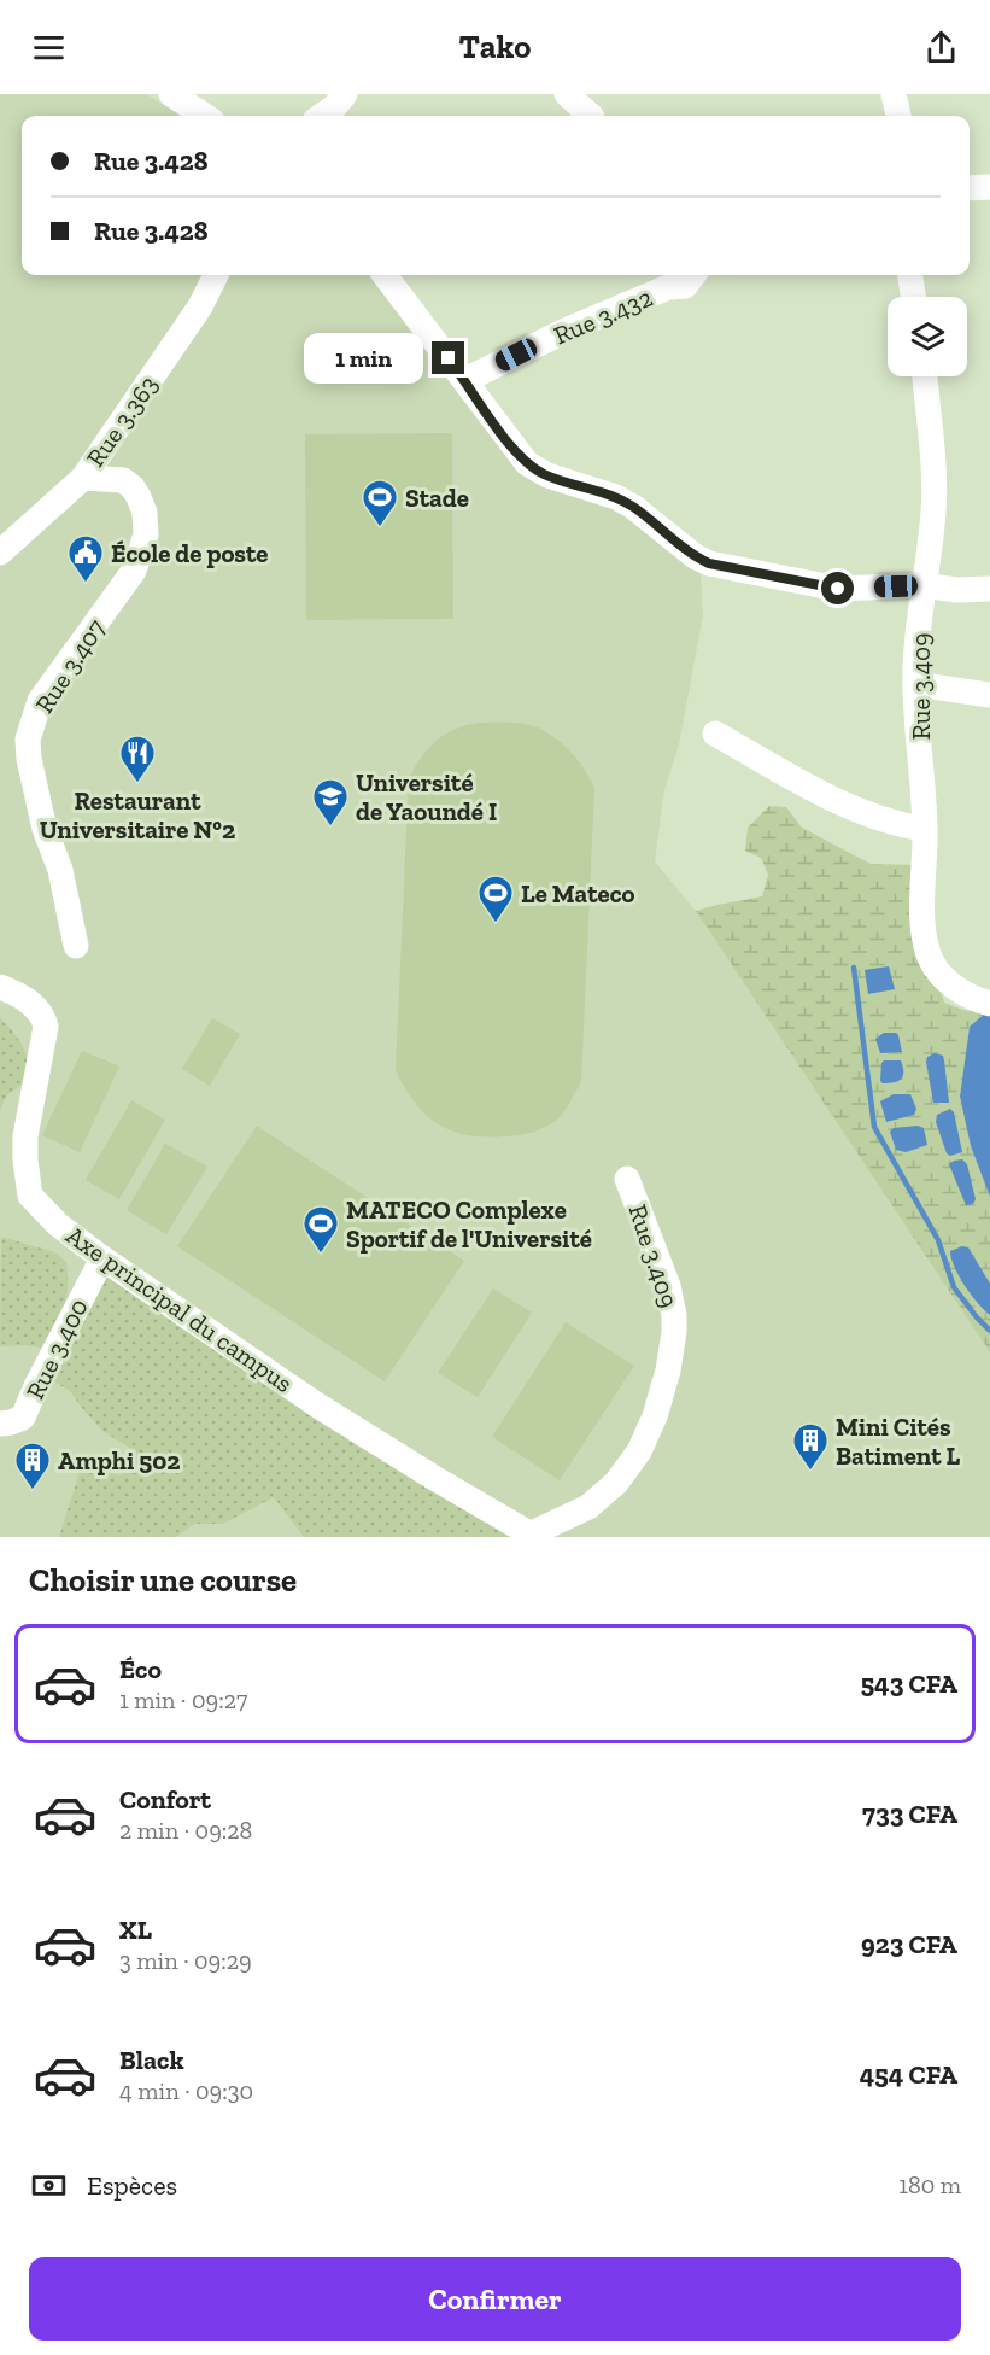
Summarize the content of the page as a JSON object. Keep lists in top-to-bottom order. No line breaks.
{"streets":{"street":["Rue 3.432","Rue 3.363","Rue 3.407","Rue 3.409","Axe principal du campus","Rue 3.400"]},"crossings":[["Rue 3.363","Rue 3.407"],["Rue 3.409","Axe principal du campus"],["Axe principal du campus","Rue 3.400"]],"places":{"sports":["Stade","Le Mateco","MATECO Complexe Sportif de l'Université"],"public building":["École de poste"],"restaurant":["Restaurant Universitaire N°2"],"school or university":["Université de Yaoundé I"],"building":["Mini Cités Batiment L","Amphi 502"]},"page":{"header":"Tako","banner":["Rue 3.428","Rue 3.428"],"bubble":"1 min","heading":"Choisir une course","list":[{"name":"Éco","note":"1 min · 09:27","value":"543 CFA"},{"name":"Confort","note":"2 min · 09:28","value":"733 CFA"},{"name":"XL","note":"3 min · 09:29","value":"923 CFA"},{"name":"Black","note":"4 min · 09:30","value":"454 CFA"}],"pay":["Espèces","180 m"],"buttons":"Confirmer"}}
